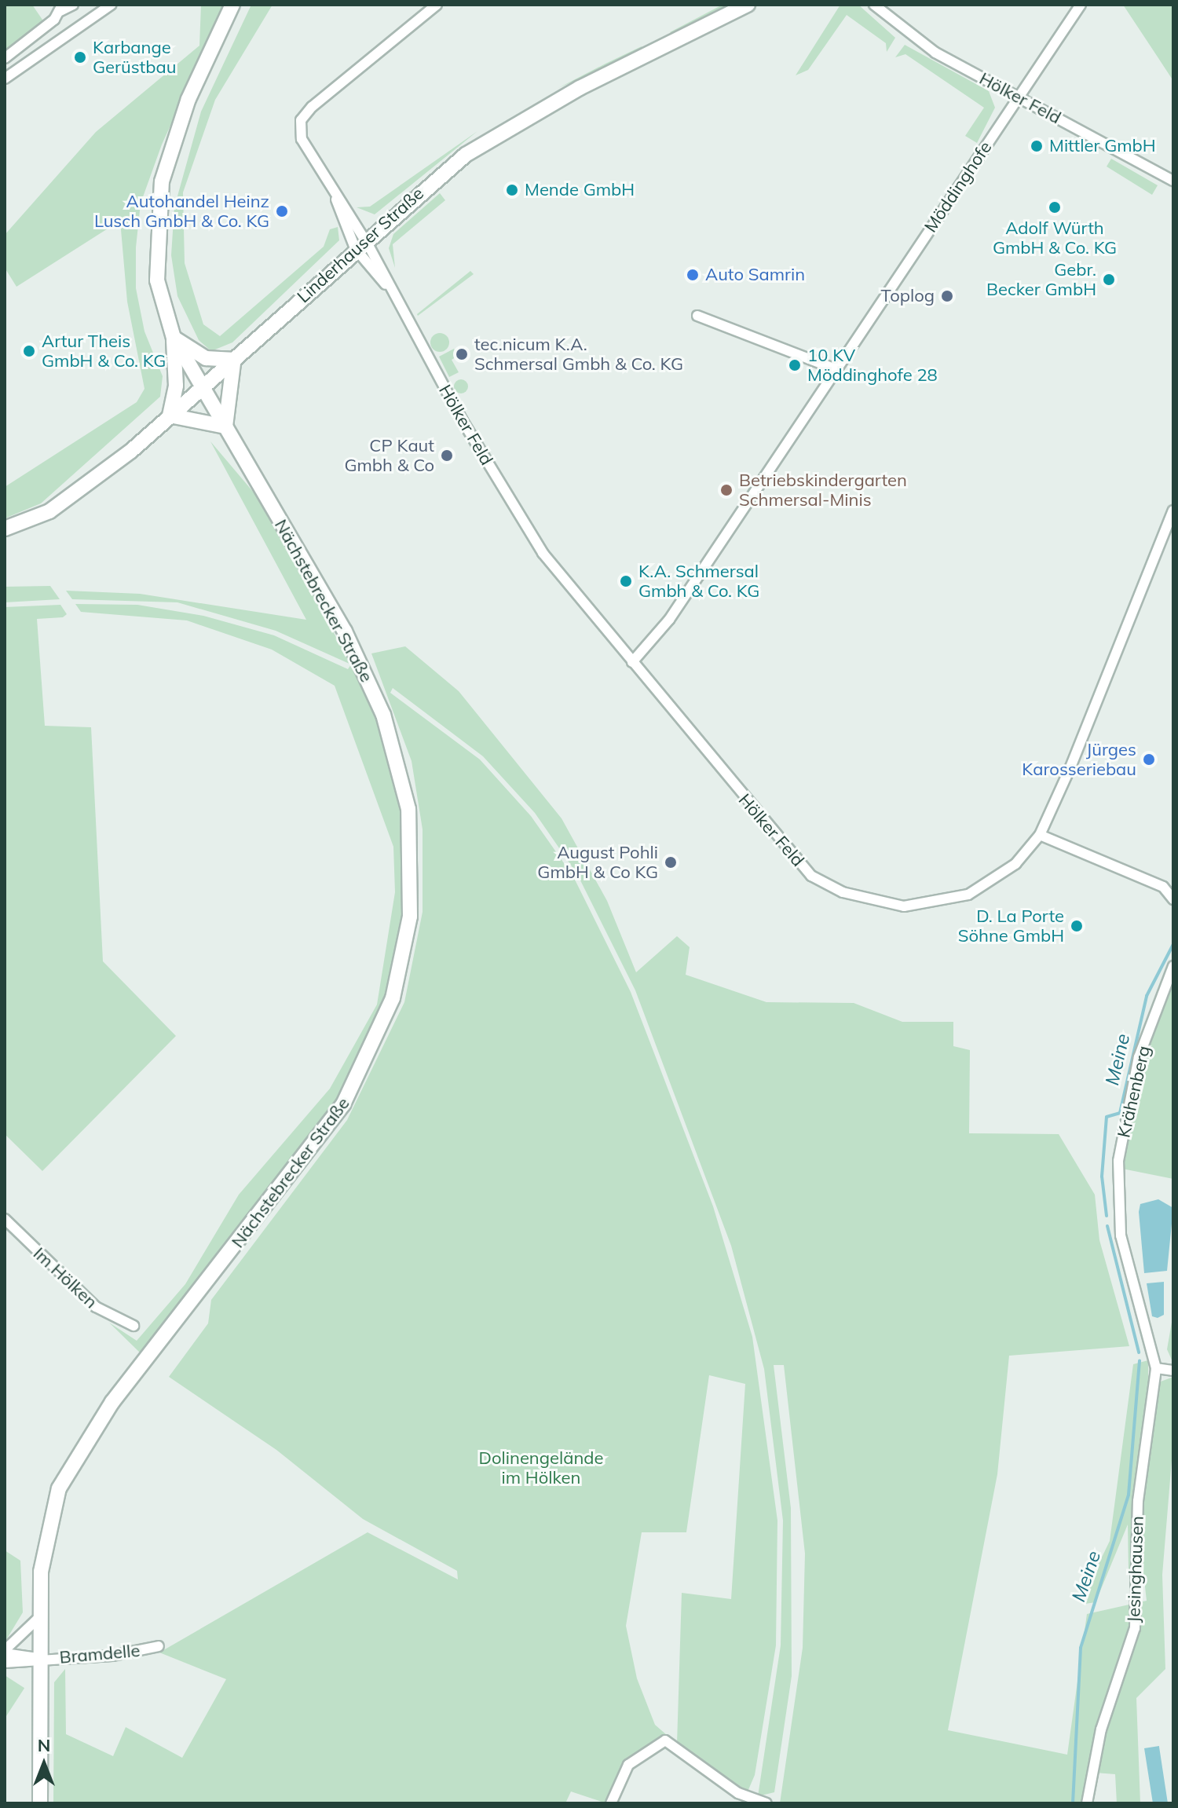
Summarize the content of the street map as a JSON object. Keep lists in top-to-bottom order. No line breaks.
{"streets":{"main road":["Linderhauser Straße","Nächstebrecker Straße"],"street":["Hölker Feld","Möddinghofe","Krähenberg","Im Hölken","Jesinghausen","Bramdelle"]},"crossings":[["Hölker Feld","Möddinghofe"],["Hölker Feld","Linderhauser Straße"],["Linderhauser Straße","Nächstebrecker Straße"],["Nächstebrecker Straße","Bramdelle"],["Krähenberg","Jesinghausen"]],"water":["Meine"],"parks":["Dolinengelände im Hölken"],"places":["Karbange Gerüstbau","Mittler GmbH","Mende GmbH","Adolf Würth GmbH & Co. KG","Autohandel Heinz Lusch GmbH & Co. KG","Auto Samrin","Gebr. Becker GmbH","Toplog","Artur Theis GmbH & Co. KG","tec.nicum K.A. Schmersal Gmbh & Co. KG","10 KV Möddinghofe 28","CP Kaut Gmbh & Co","Betriebskindergarten Schmersal-Minis","K.A. Schmersal Gmbh & Co. KG","Jürges Karosseriebau","August Pohli GmbH & Co KG","D. La Porte Söhne GmbH"],"north":"top"}
